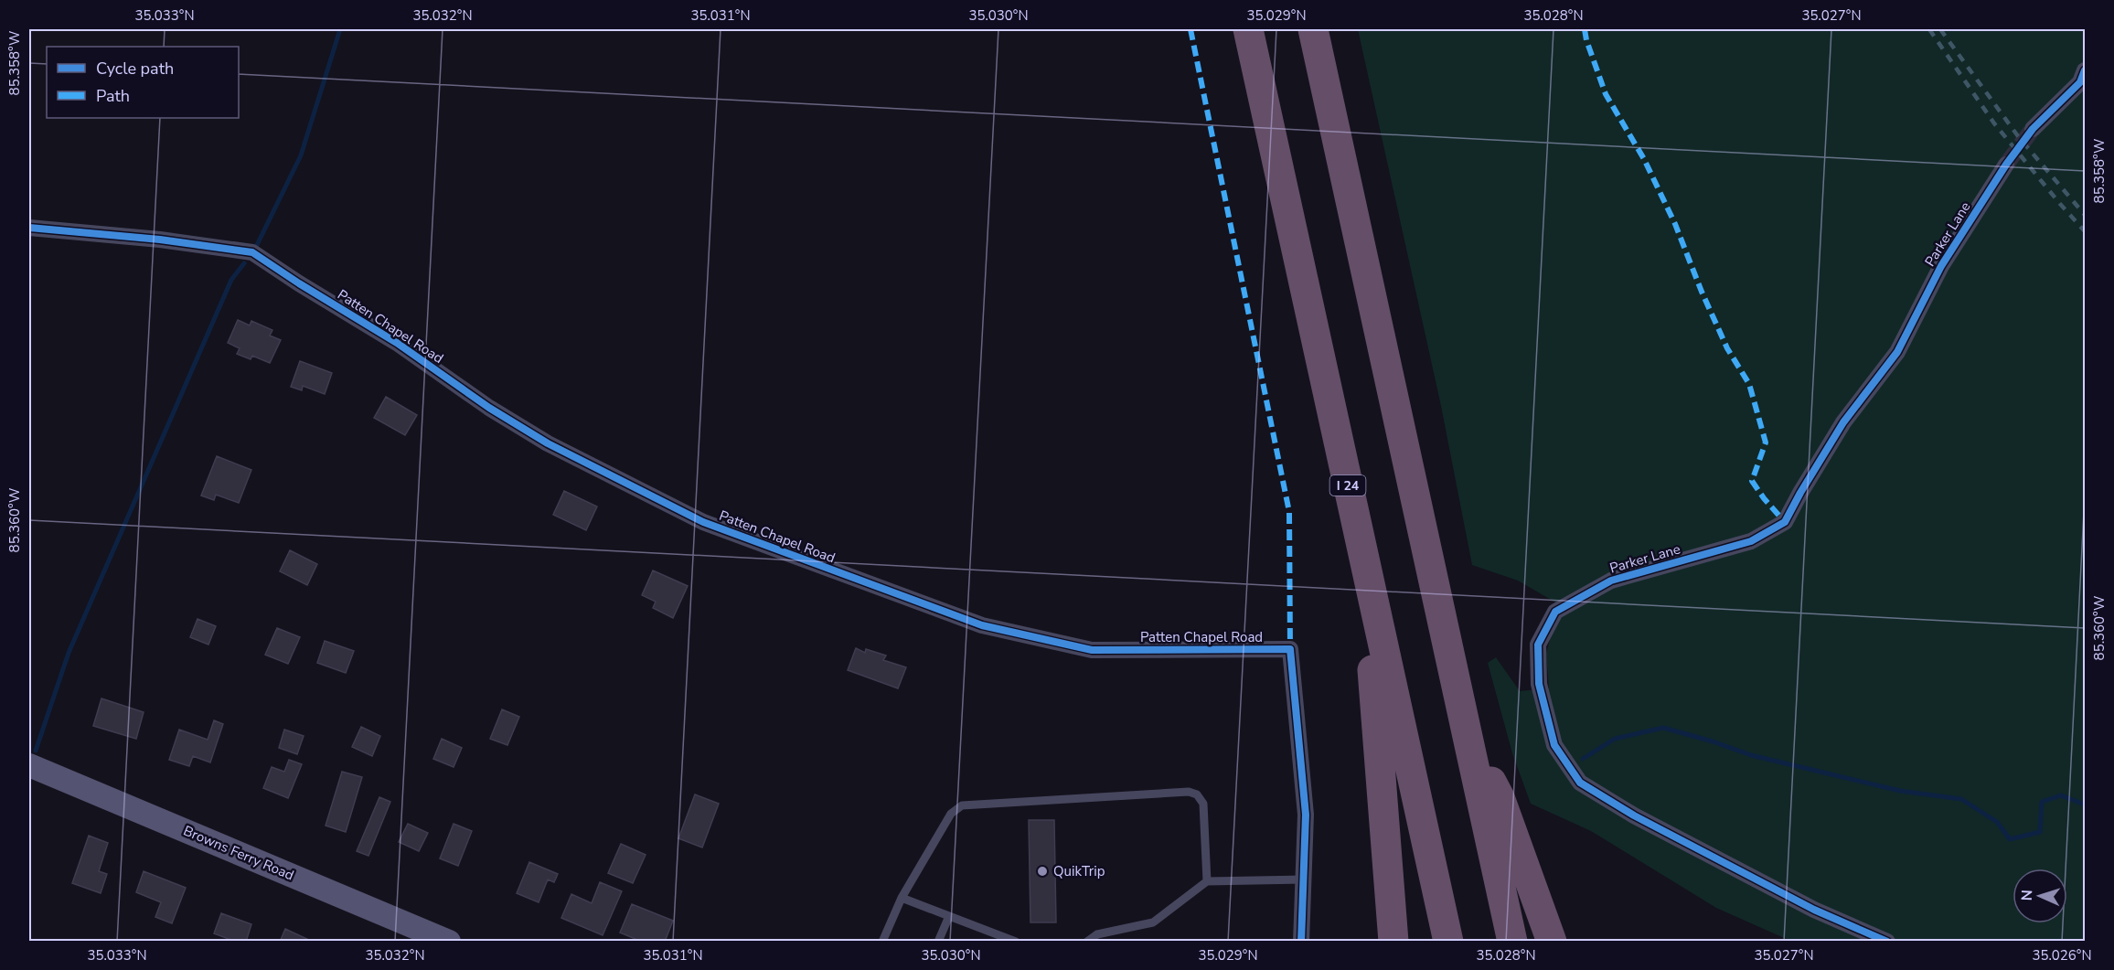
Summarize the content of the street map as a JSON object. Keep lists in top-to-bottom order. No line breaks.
{"streets":{"highway":["I 24"],"street":["Parker Lane","Patten Chapel Road","Browns Ferry Road"]},"places":["QuikTrip"],"legend":["Cycle path","Path"],"north":"left","coordinates":["35.033°N","35.032°N","35.031°N","35.030°N","35.029°N","35.028°N","35.027°N","85.358°W","85.360°W","35.026°N"]}
